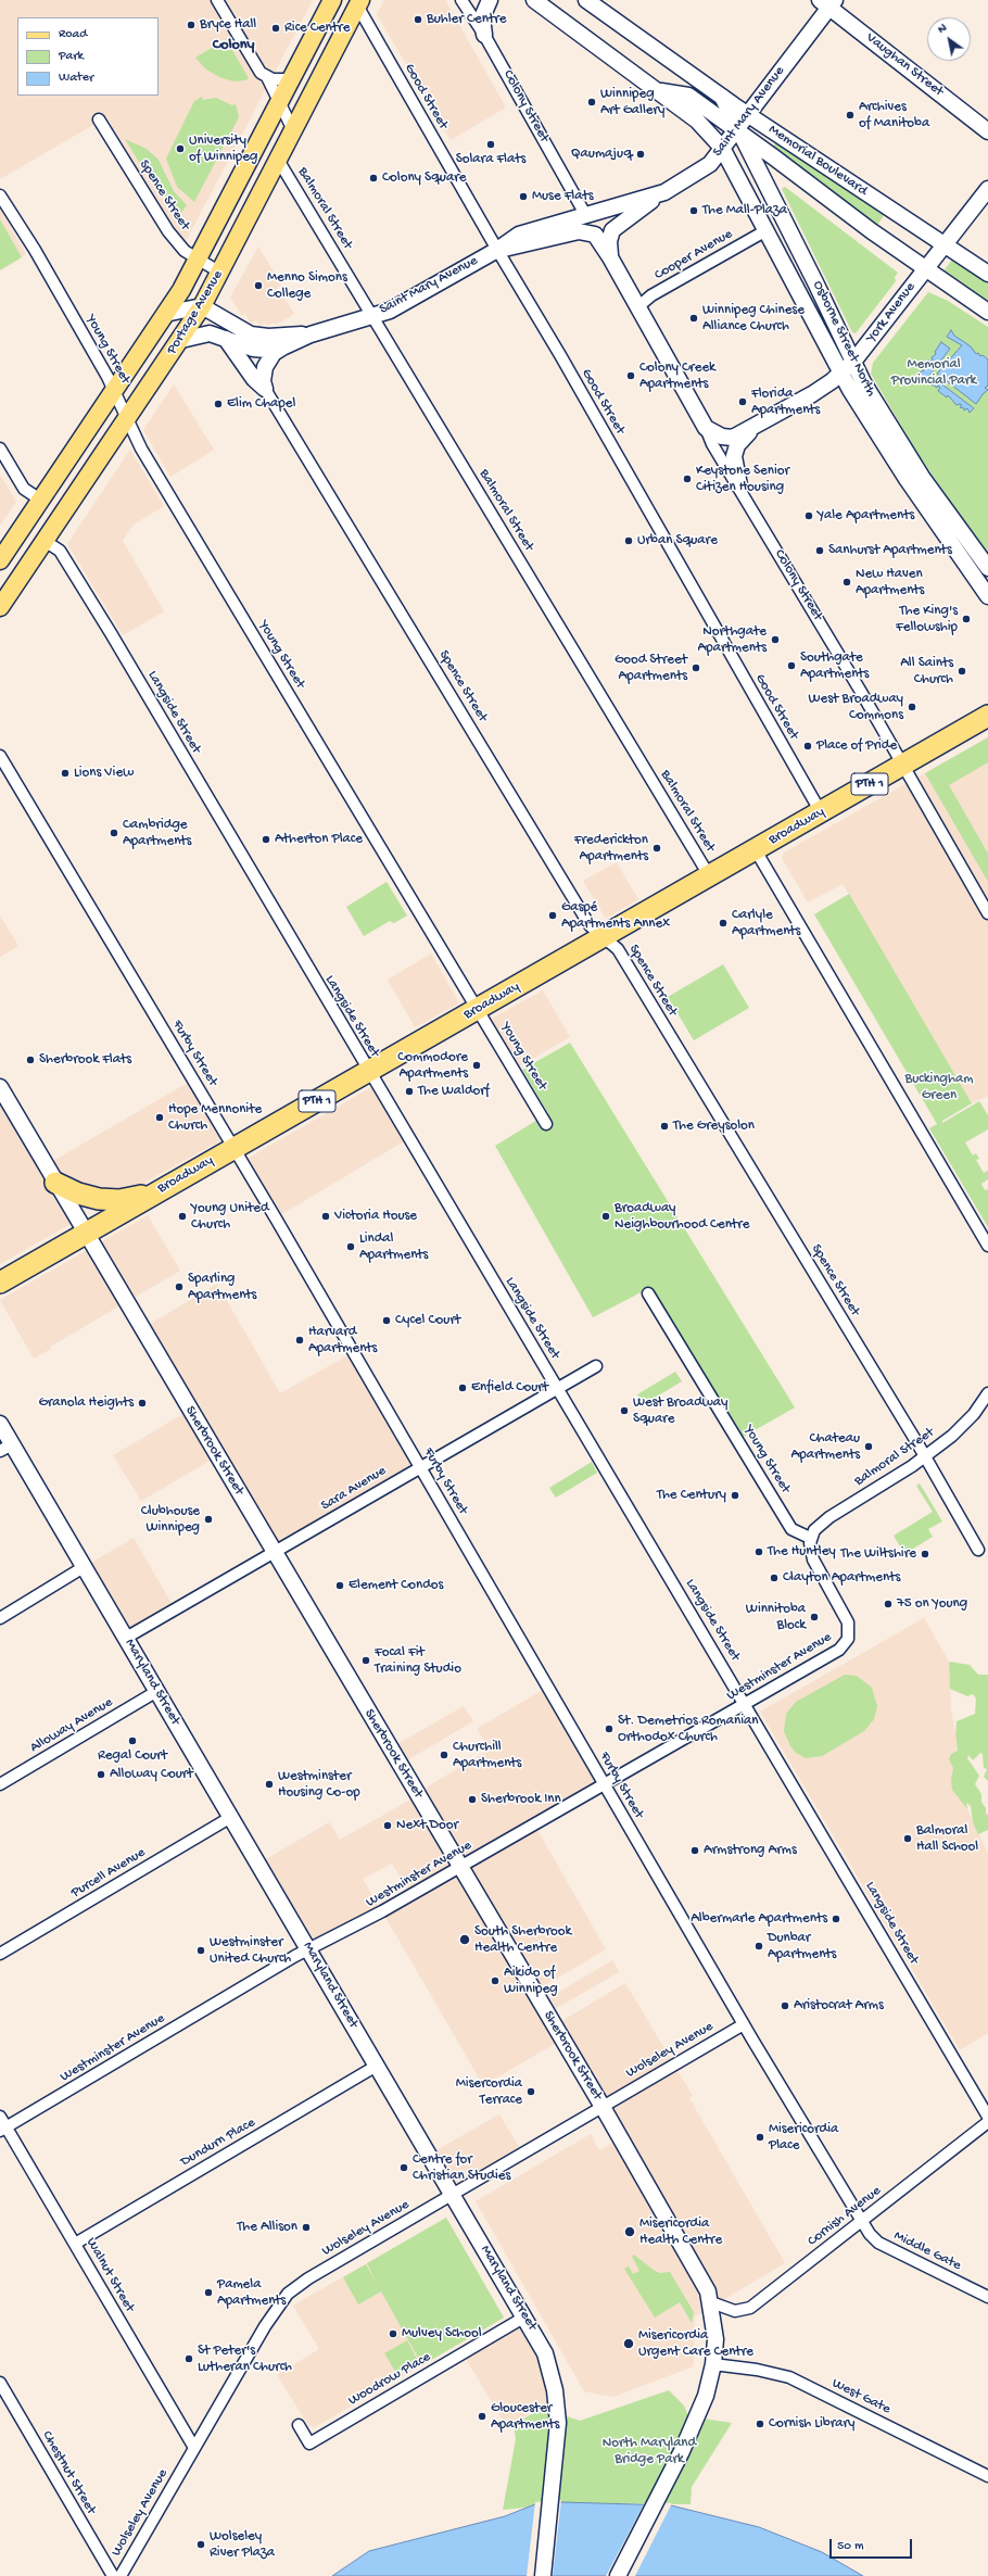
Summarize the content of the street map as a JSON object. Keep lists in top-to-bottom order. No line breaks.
{"streets":{"highway":["PTH 1","Broadway"],"main road":["Vaughan Street","Colony Street","Saint Mary Avenue","Memorial Boulevard","Portage Avenue","York Avenue","Osborne Street North","Sherbrook Street","Maryland Street"],"street":["Good Street","Spence Street","Balmoral Street","Cooper Avenue","Young Street","Langside Street","Furby Street","Sara Avenue","Westminster Avenue","Alloway Avenue","Purcell Avenue","Wolseley Avenue","Dundurn Place","Cornish Avenue","Middle Gate","Walnut Street","Woodrow Place","West Gate","Chestnut Street"]},"crossings":[["Vaughan Street","Saint Mary Avenue"],["Good Street","Saint Mary Avenue"],["Good Street","Portage Avenue"],["Good Street","Broadway"],["Colony Street","Saint Mary Avenue"],["Colony Street","Cooper Avenue"],["Colony Street","York Avenue"],["Colony Street","Broadway"],["Saint Mary Avenue","Memorial Boulevard"],["Saint Mary Avenue","Balmoral Street"],["Saint Mary Avenue","Portage Avenue"],["Saint Mary Avenue","Osborne Street North"],["Memorial Boulevard","York Avenue"],["Memorial Boulevard","Osborne Street North"],["Spence Street","Balmoral Street"],["Spence Street","Portage Avenue"],["Spence Street","Broadway"],["Balmoral Street","Portage Avenue"],["Balmoral Street","Young Street"],["Balmoral Street","Broadway"],["Balmoral Street","Westminster Avenue"],["Cooper Avenue","Osborne Street North"],["Portage Avenue","Young Street"],["Portage Avenue","Langside Street"],["York Avenue","Osborne Street North"],["Young Street","Broadway"],["Young Street","Westminster Avenue"],["Langside Street","Broadway"],["Langside Street","Sara Avenue"],["Langside Street","Westminster Avenue"],["Broadway","Furby Street"],["Broadway","Sherbrook Street"],["Furby Street","Sara Avenue"],["Furby Street","Westminster Avenue"],["Furby Street","Wolseley Avenue"],["Furby Street","Cornish Avenue"],["Furby Street","Middle Gate"],["Sherbrook Street","Sara Avenue"],["Sherbrook Street","Westminster Avenue"],["Sherbrook Street","Wolseley Avenue"],["Sherbrook Street","Cornish Avenue"],["Sherbrook Street","West Gate"],["Sara Avenue","Maryland Street"],["Westminster Avenue","Maryland Street"],["Westminster Avenue","Walnut Street"],["Maryland Street","Alloway Avenue"],["Maryland Street","Purcell Avenue"],["Maryland Street","Wolseley Avenue"],["Maryland Street","Dundurn Place"],["Maryland Street","Woodrow Place"],["Wolseley Avenue","Walnut Street"],["Dundurn Place","Walnut Street"],["Cornish Avenue","Middle Gate"]],"districts":["Colony"],"parks":["Memorial Provincial Park","Buckingham Green","North Maryland Bridge Park"],"places":["Buhler Centre","Bryce Hall","Rice Centre","Winnipeg Art Gallery","Archives of Manitoba","Solara Flats","University of Winnipeg","Qaumajuq","Colony Square","Muse Flats","The Mall-Plaza","Menno Simons College","Winnipeg Chinese Alliance Church","Colony Creek Apartments","Florida Apartments","Elim Chapel","Keystone Senior Citizen Housing","Yale Apartments","Urban Square","Sanhurst Apartments","New Haven Apartments","The King's Fellowship","Northgate Apartments","Southgate Apartments","Good Street Apartments","All Saints Church","West Broadway Commons","Place of Pride","Lions View","Cambridge Apartments","Atherton Place","Frederickton Apartments","Gaspé Apartments Annex","Carlyle Apartments","Sherbrook Flats","Commodore Apartments","The Waldorf","Hope Mennonite Church","The Greysolon","Young United Church","Victoria House","Broadway Neighbourhood Centre","Lindal Apartments","Sparling Apartments","Cycel Court","Harvard Apartments","Enfield Court","Granola Heights","West Broadway Square","Chateau Apartments","The Century","Clubhouse Winnipeg","The Huntley","The Wiltshire","Clayton Apartments","Element Condos","75 on Young","Winnitoba Block","Focal Fit Training Studio","St. Demetrios Romanian Orthodox Church","Regal Court","Churchill Apartments","Alloway Court","Westminster Housing Co-op","Sherbrook Inn","Next Door","Balmoral Hall School","Armstrong Arms","Albermarle Apartments","South Sherbrook Health Centre","Dunbar Apartments","Westminster United Church","Aikido of Winnipeg","Aristocrat Arms","Misercordia Terrace","Misericordia Place","Centre for Christian Studies","The Allison","Misericordia Health Centre","Pamela Apartments","Mulvey School","Misericordia Urgent Care Centre","St Peter's Lutheran Church","Gloucester Apartments","Cornish Library","Wolseley River Plaza"],"legend":["Road","Park","Water"],"scale_bar":"50 m","north":"top left"}
